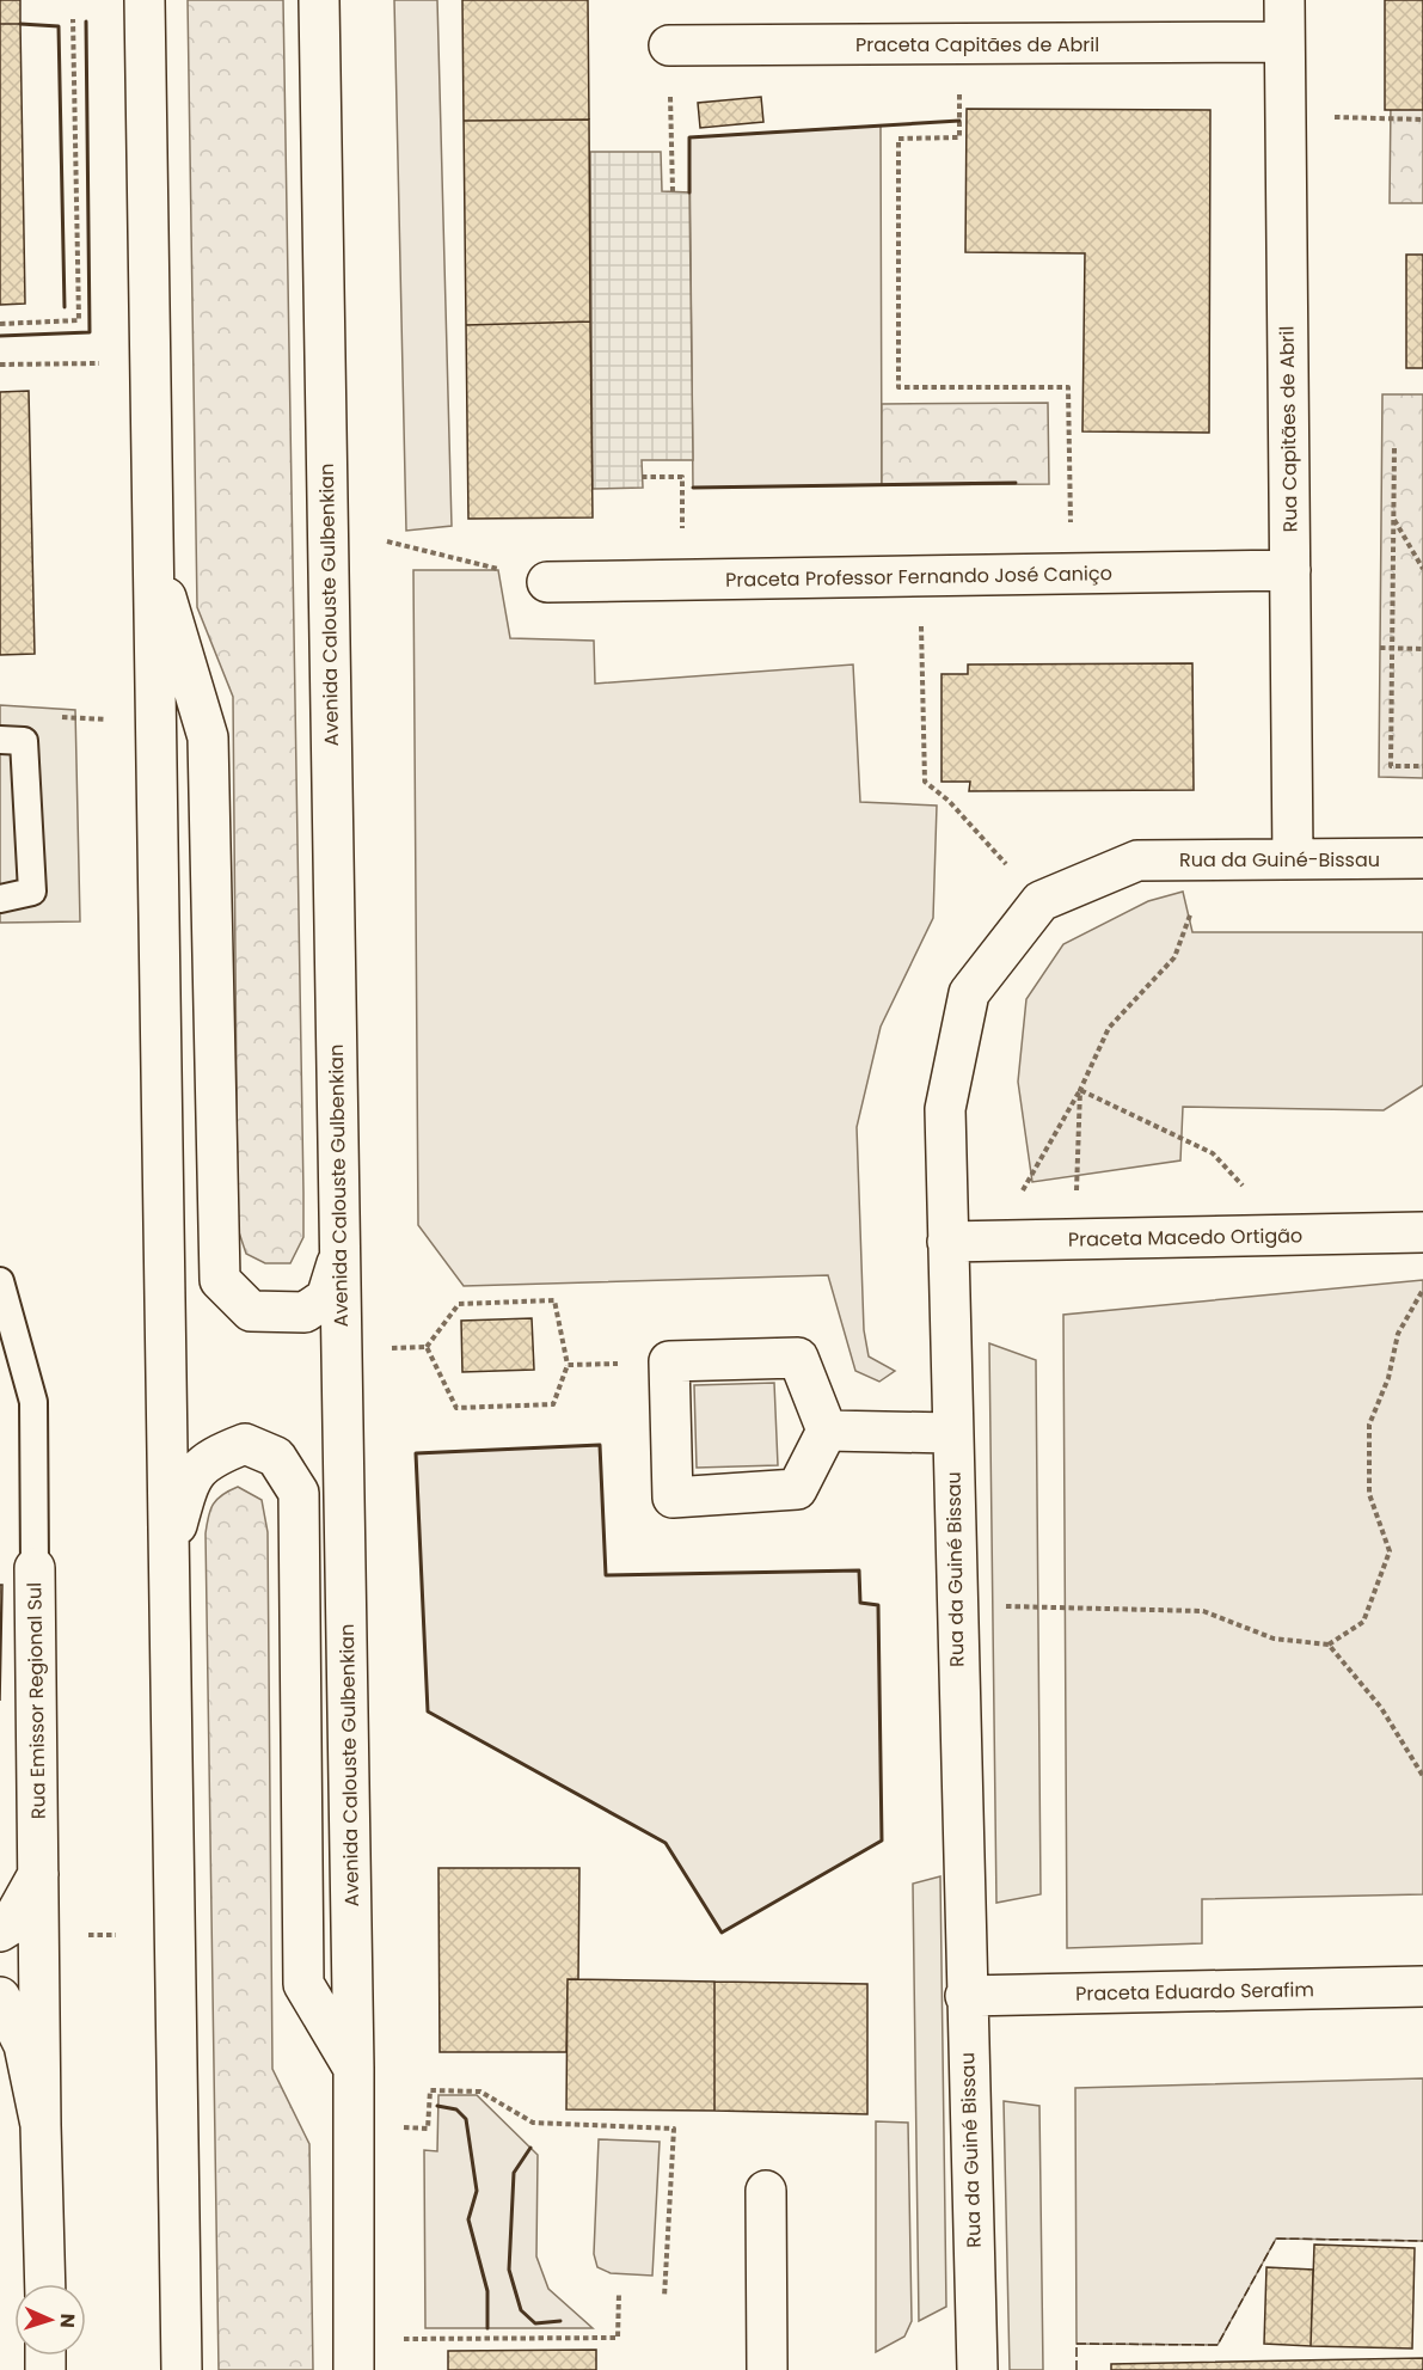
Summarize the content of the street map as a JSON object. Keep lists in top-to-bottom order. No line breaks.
{"streets":{"street":["Praceta Capitães de Abril","Rua Capitães de Abril","Praceta Professor Fernando José Caniço","Avenida Calouste Gulbenkian","Rua da Guiné-Bissau","Praceta Macedo Ortigão","Rua da Guiné Bissau","Rua Emissor Regional Sul","Praceta Eduardo Serafim"]},"crossings":[["Praceta Capitães de Abril","Rua Capitães de Abril"],["Rua Capitães de Abril","Praceta Professor Fernando José Caniço"],["Rua Capitães de Abril","Rua da Guiné-Bissau"],["Rua da Guiné-Bissau","Rua da Guiné Bissau"],["Praceta Macedo Ortigão","Rua da Guiné Bissau"],["Rua da Guiné Bissau","Praceta Eduardo Serafim"]],"north":"right"}
